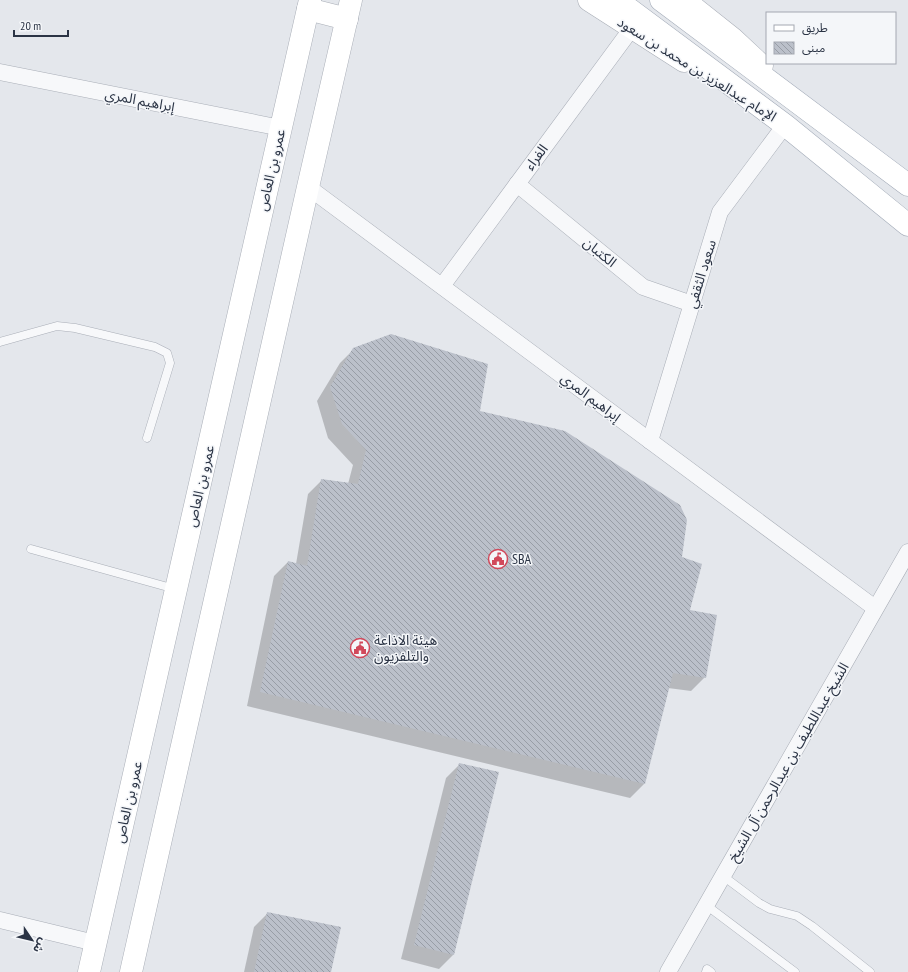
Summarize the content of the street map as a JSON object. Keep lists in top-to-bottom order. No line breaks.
{"streets":{"main road":["الإمام عبدالعزيز بن محمد بن سعود","عمرو بن العاص"],"street":["إبراهيم المري","الفراء","الكتبان","سعود الثقفي","الشيخ عبداللطيف بن عبدالرحمن آل الشيخ"]},"crossings":[["الإمام عبدالعزيز بن محمد بن سعود","الفراء"],["الإمام عبدالعزيز بن محمد بن سعود","سعود الثقفي"],["إبراهيم المري","الفراء"],["إبراهيم المري","عمرو بن العاص"],["إبراهيم المري","سعود الثقفي"],["إبراهيم المري","الشيخ عبداللطيف بن عبدالرحمن آل الشيخ"],["الفراء","الكتبان"],["الكتبان","سعود الثقفي"]],"places":{"public building":["SBA","هيئة الاذاعة والتلفزيون"]},"legend":["طريق","مبنى"],"scale_bar":"20 m","north":"bottom right"}
